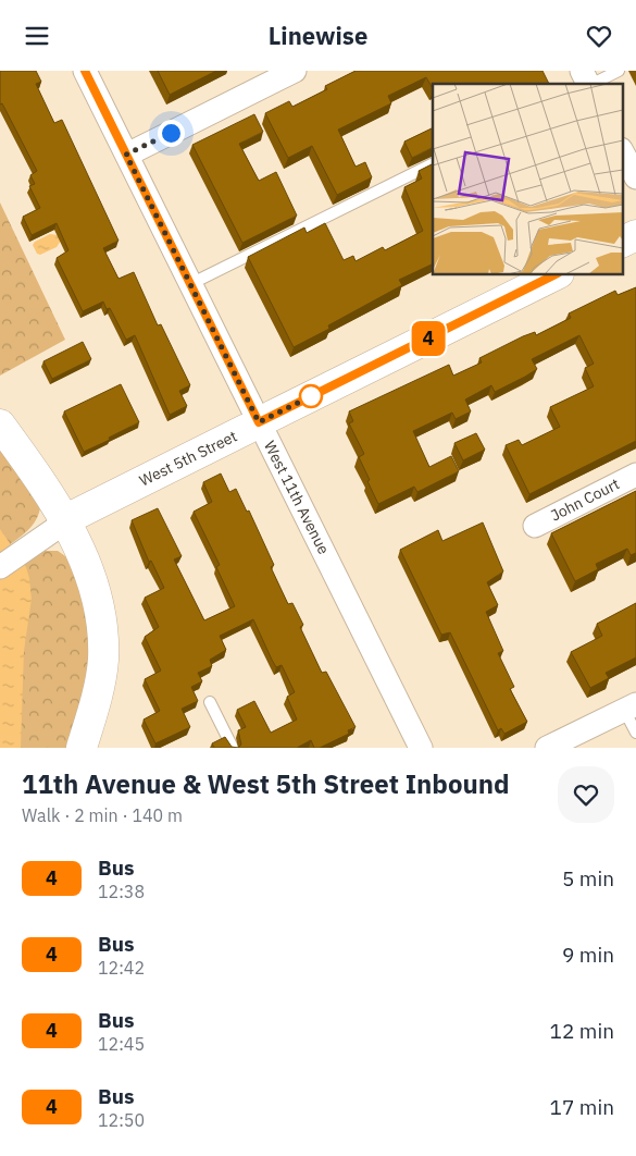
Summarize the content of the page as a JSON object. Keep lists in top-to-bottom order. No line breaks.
{"streets":{"street":["West 5th Street","West 11th Avenue","John Court"]},"crossings":[["West 5th Street","West 11th Avenue"]],"lines":["bus line 4"],"page":{"header":"Linewise","on_map":"4","heading":["11th Avenue & West 5th Street Inbound","Walk · 2 min · 140 m"],"list":[{"mark":"4","name":"Bus","note":"12:38","value":"5 min"},{"mark":"4","name":"Bus","note":"12:42","value":"9 min"},{"mark":"4","name":"Bus","note":"12:45","value":"12 min"},{"mark":"4","name":"Bus","note":"12:50","value":"17 min"}]}}
